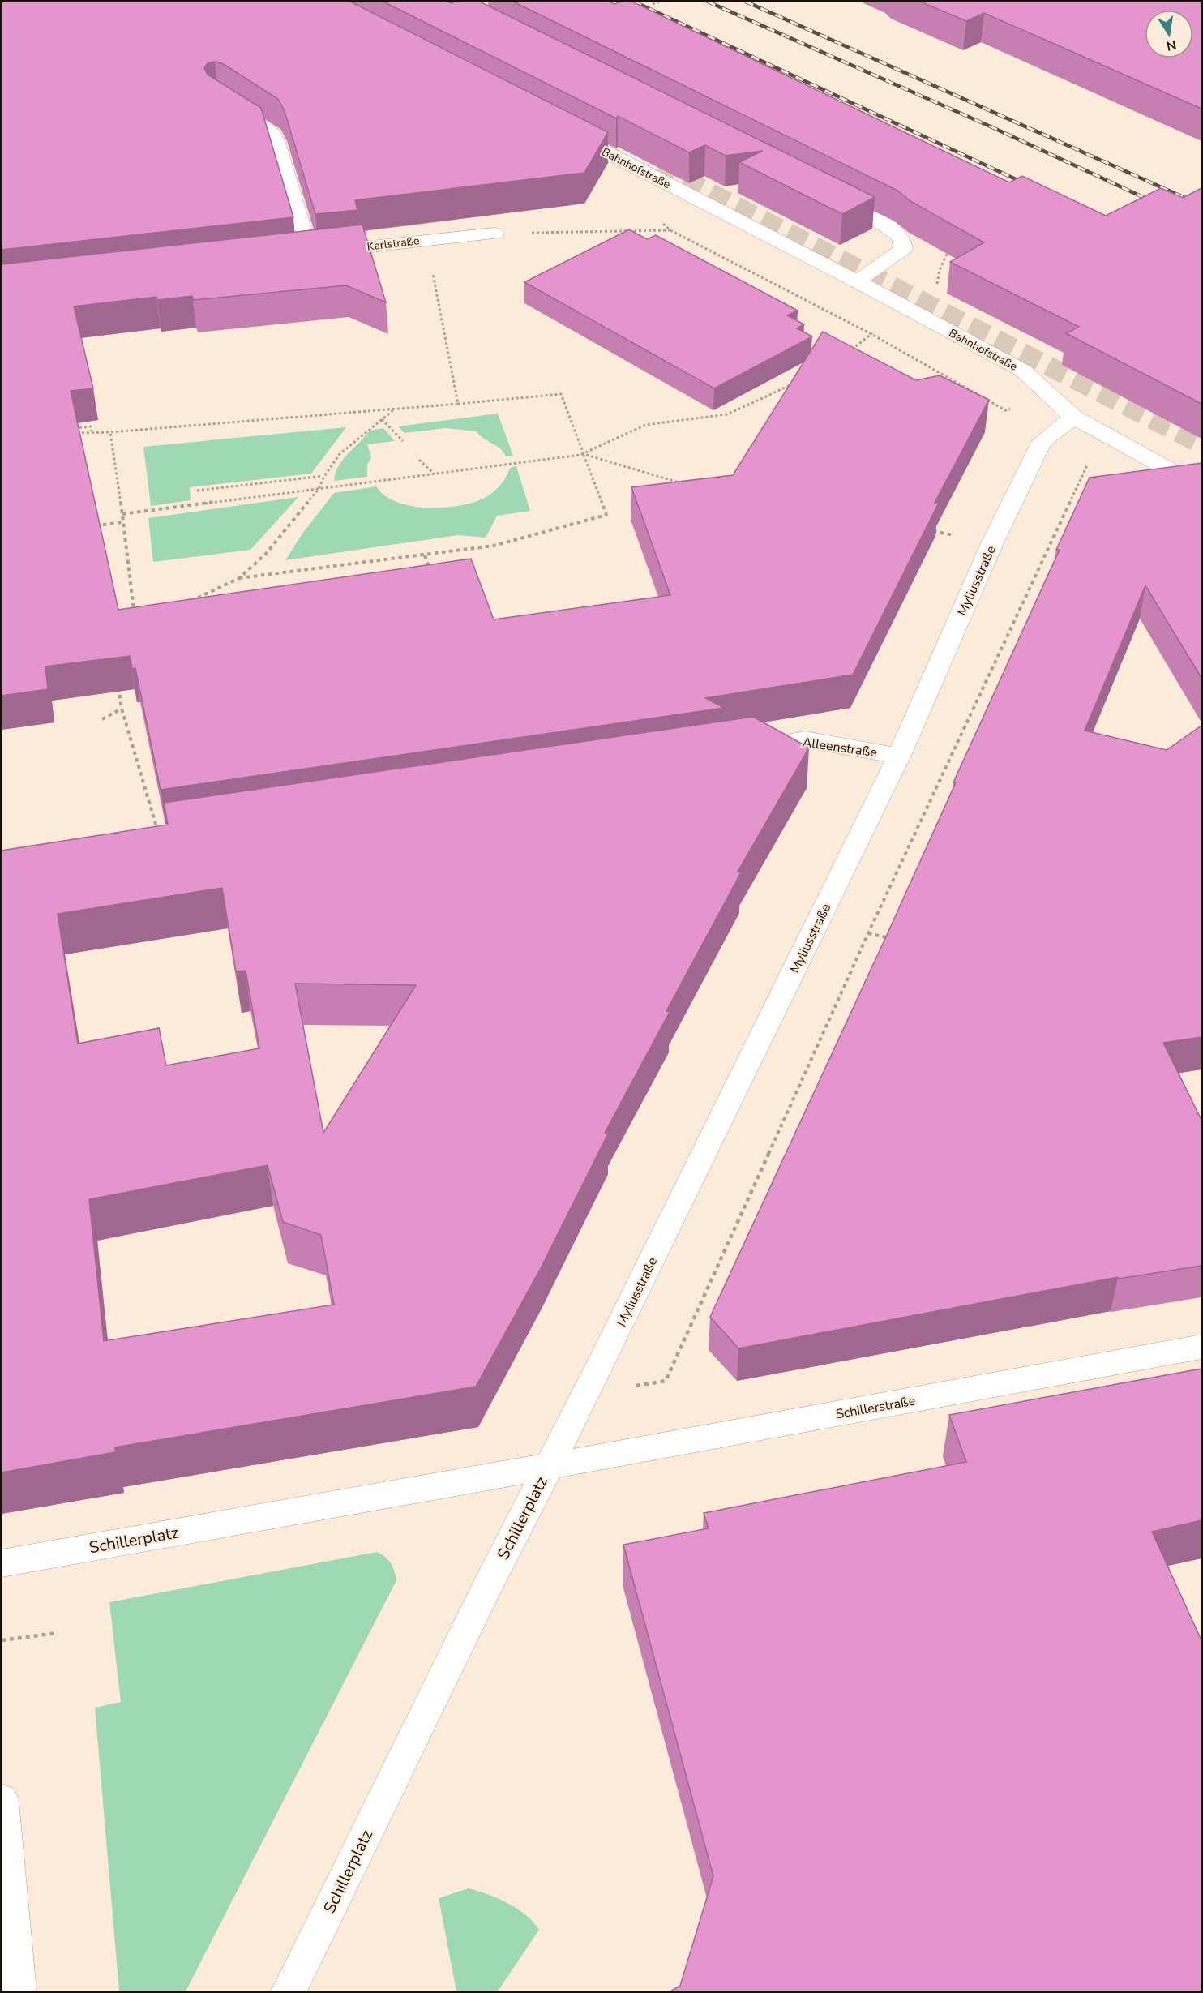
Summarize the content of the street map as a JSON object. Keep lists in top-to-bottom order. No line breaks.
{"streets":{"street":["Bahnhofstraße","Karlstraße","Myliusstraße","Alleenstraße","Schillerstraße","Schillerplatz"]},"crossings":[["Bahnhofstraße","Myliusstraße"],["Myliusstraße","Alleenstraße"],["Myliusstraße","Schillerstraße"],["Myliusstraße","Schillerplatz"],["Schillerstraße","Schillerplatz"]],"north":"bottom"}
